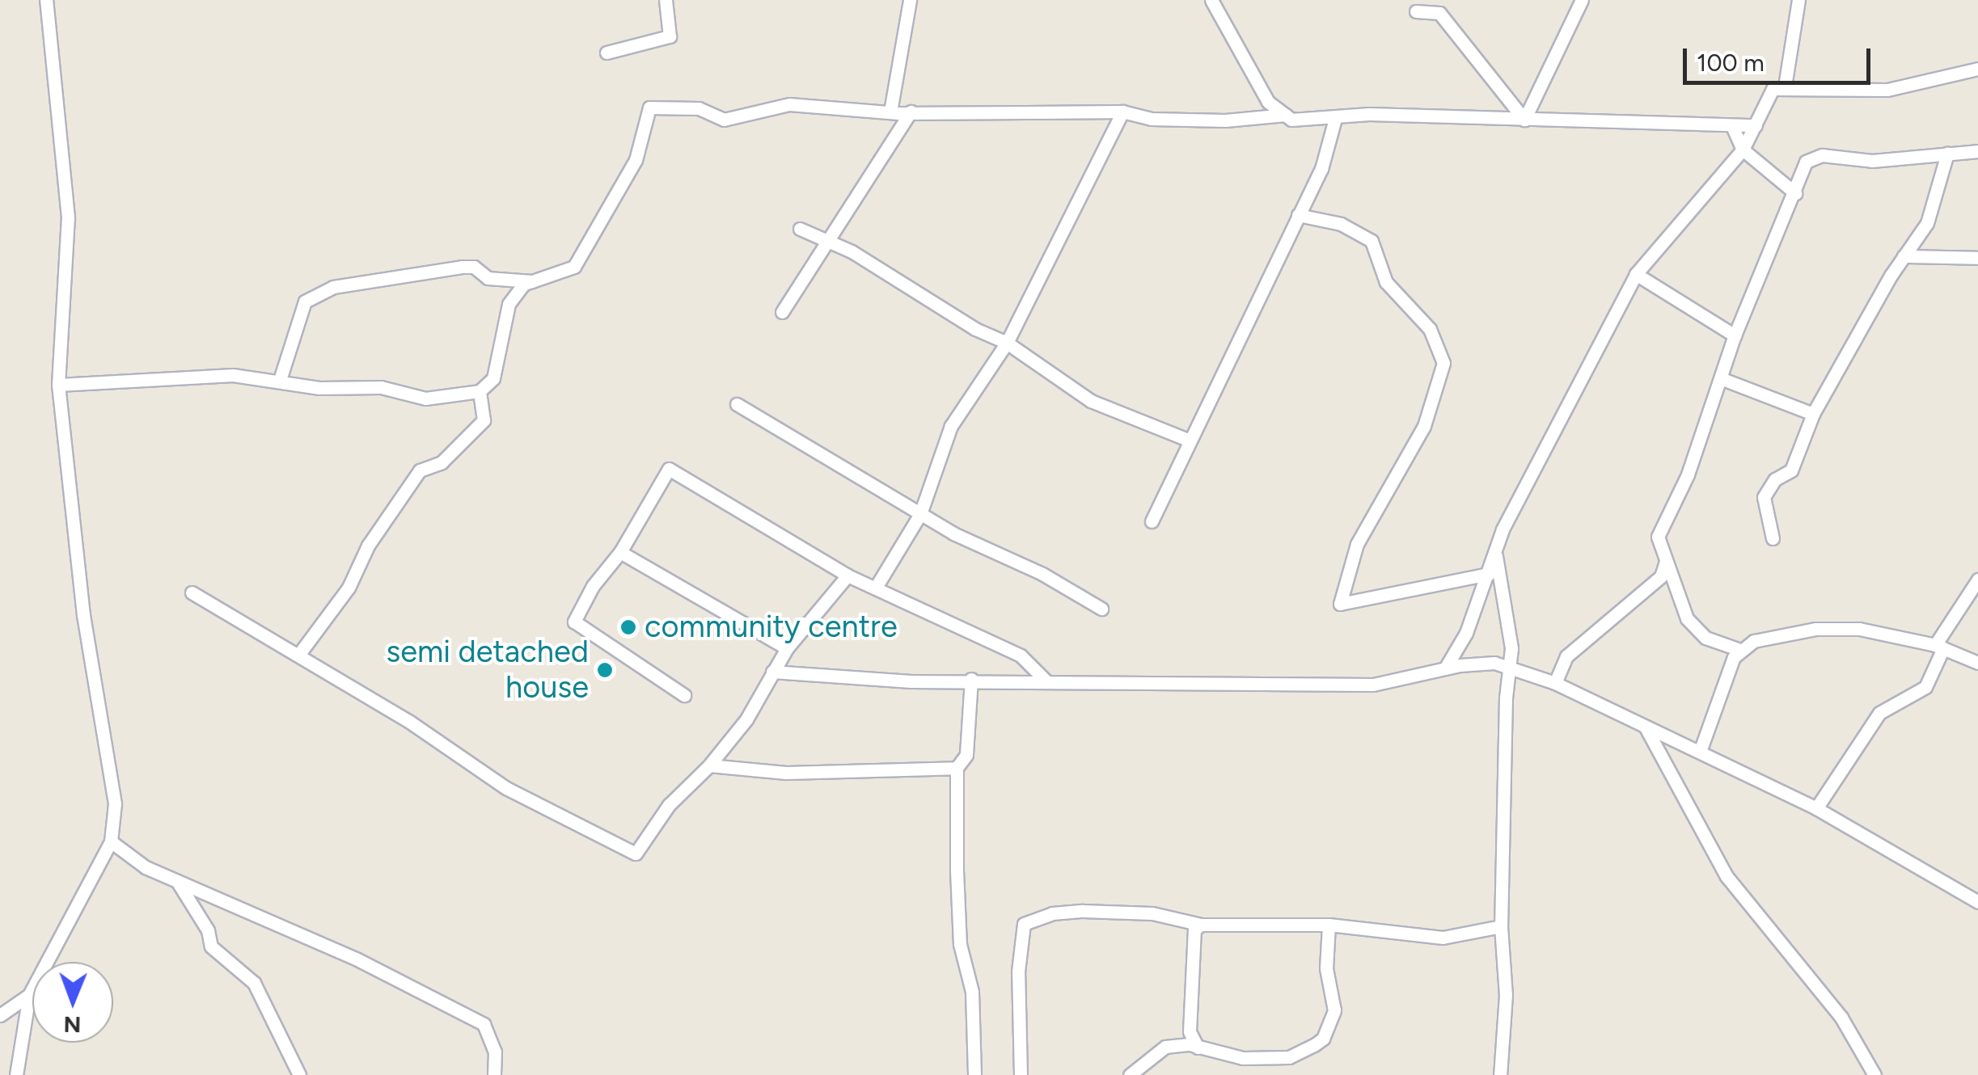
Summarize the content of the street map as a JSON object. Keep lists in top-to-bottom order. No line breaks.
{"places":["community centre","semi detached house"],"scale_bar":"100 m","north":"bottom"}
